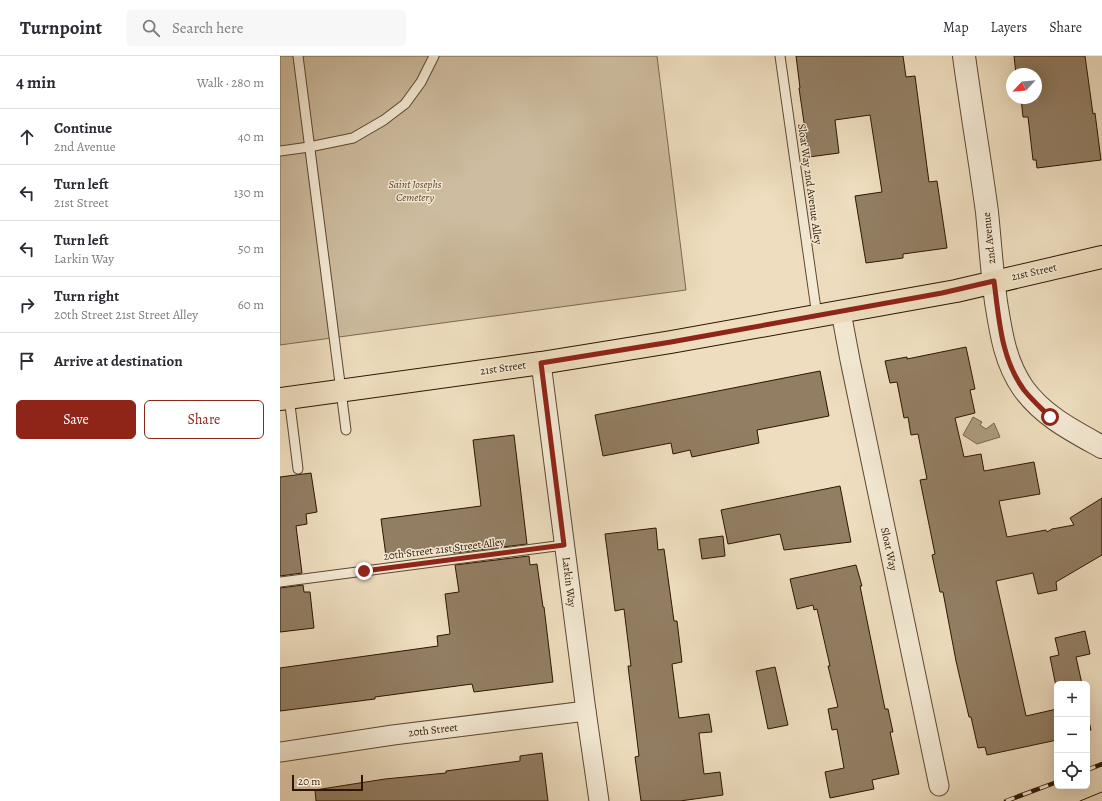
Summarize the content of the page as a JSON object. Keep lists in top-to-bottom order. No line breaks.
{"streets":{"main road":["21st Street"],"street":["2nd Avenue","Sloat Way","Larkin Way","20th Street"],"lane":["Sloat Way 2nd Avenue Alley","20th Street 21st Street Alley"]},"crossings":[["Sloat Way 2nd Avenue Alley","21st Street"],["2nd Avenue","21st Street"],["21st Street","Sloat Way"],["21st Street","Larkin Way"],["20th Street 21st Street Alley","Larkin Way"],["Larkin Way","20th Street"]],"parks":["Saint Josephs Cemetery"],"scale_bar":"20 m","north":"bottom left","page":{"header":"Turnpoint","search":"Search here","nav":["Map","Layers","Share"],"heading":["4 min","Walk · 280 m"],"list":[["Continue","2nd Avenue","40 m"],["Turn left","21st Street","130 m"],["Turn left","Larkin Way","50 m"],["Turn right","20th Street 21st Street Alley","60 m"],"Arrive at destination"],"buttons":["Save","Share"],"map_buttons":["+","−"],"scale":"20 m"}}
